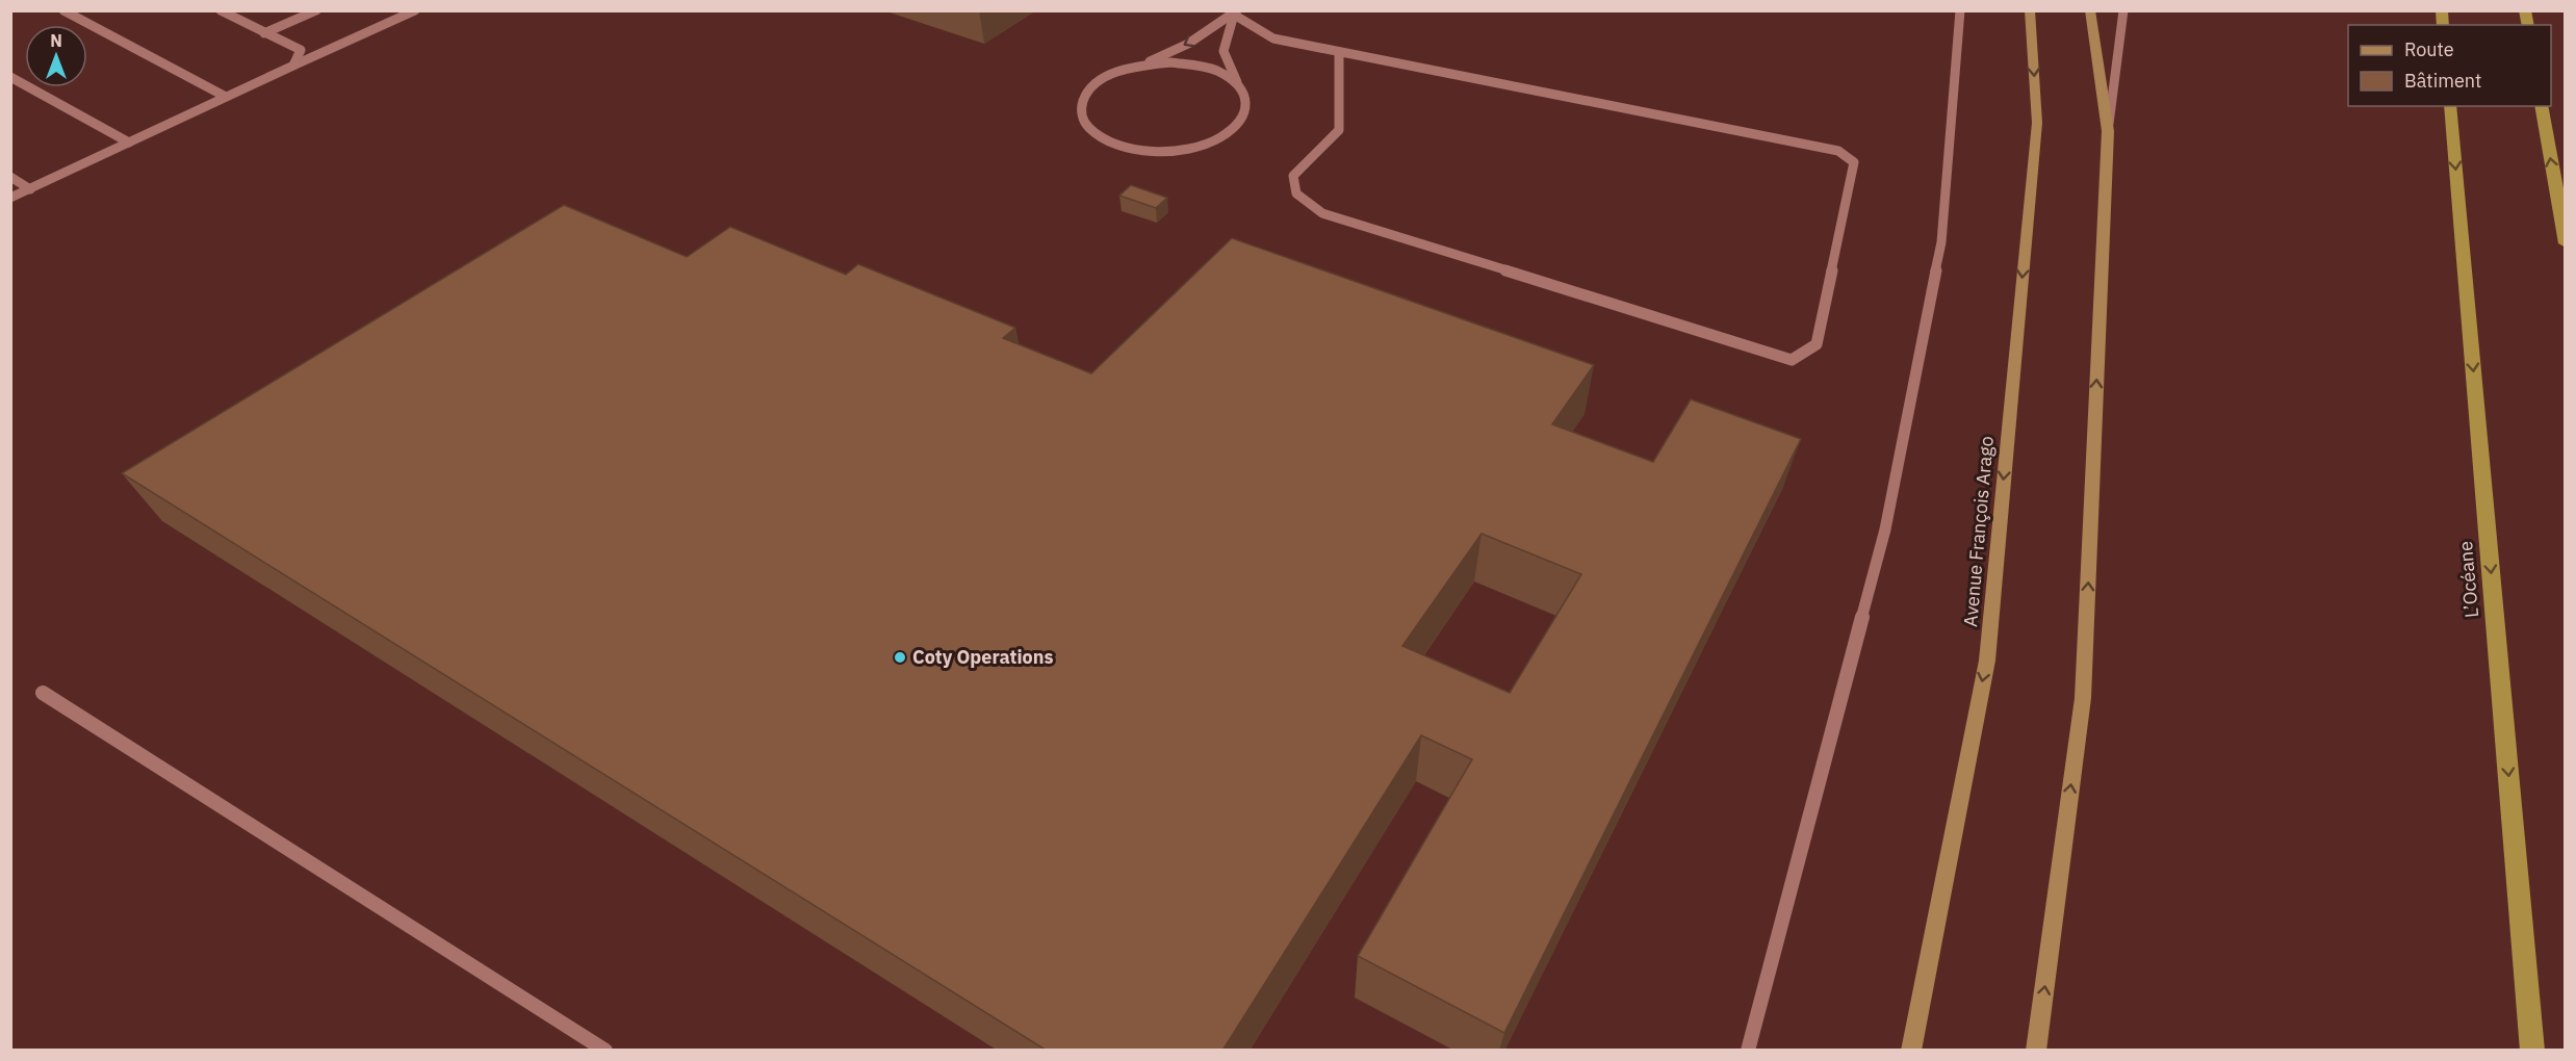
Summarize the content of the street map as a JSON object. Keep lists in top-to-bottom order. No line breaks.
{"streets":{"highway":["L’Océane"],"main road":["Avenue François Arago"]},"one_way":["L’Océane"],"places":["Coty Operations"],"legend":["Route","Bâtiment"],"north":"top"}
